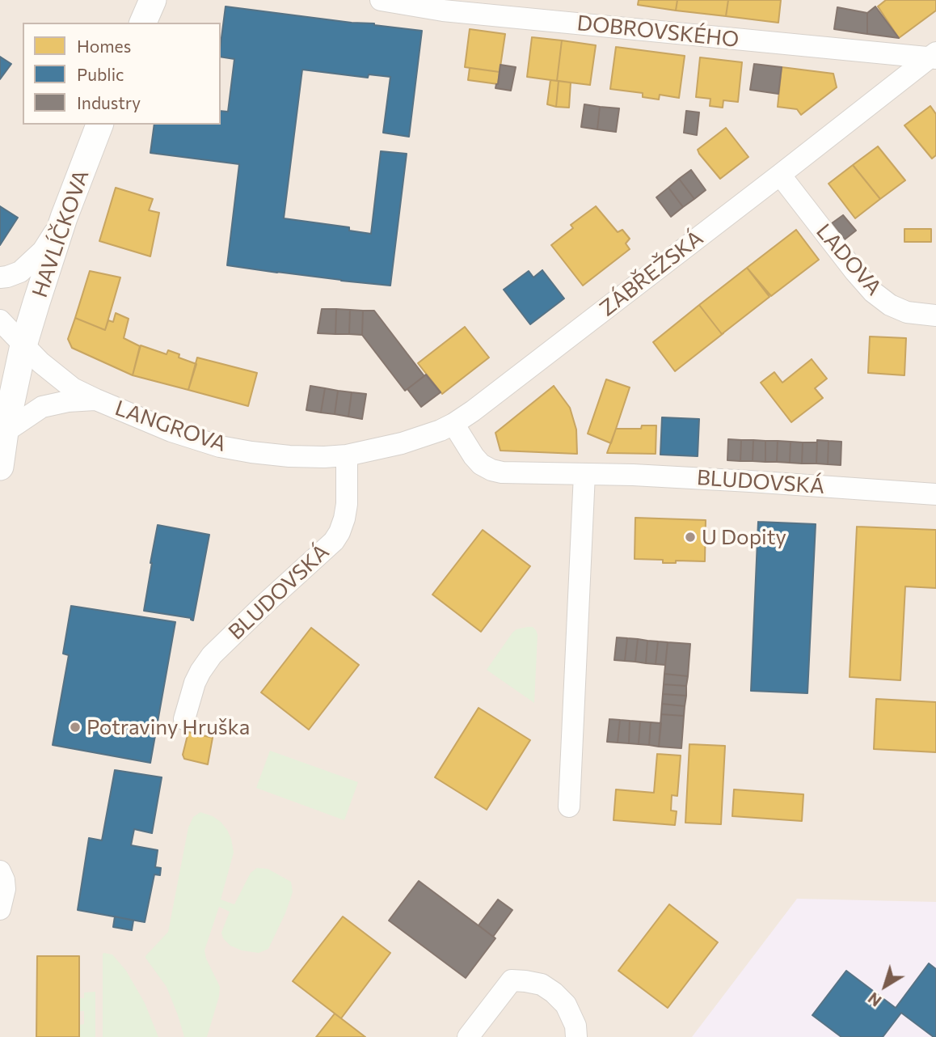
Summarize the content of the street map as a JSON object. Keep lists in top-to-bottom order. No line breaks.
{"streets":{"street":["DOBROVSKÉHO","HAVLÍČKOVA","LADOVA","ZÁBŘEŽSKÁ","LANGROVA","BLUDOVSKÁ"]},"crossings":[["DOBROVSKÉHO","ZÁBŘEŽSKÁ"],["HAVLÍČKOVA","LANGROVA"],["LADOVA","ZÁBŘEŽSKÁ"],["ZÁBŘEŽSKÁ","LANGROVA"],["ZÁBŘEŽSKÁ","BLUDOVSKÁ"],["LANGROVA","BLUDOVSKÁ"]],"places":["U Dopity","Potraviny Hruška"],"legend":["Homes","Public","Industry"],"north":"bottom left"}
